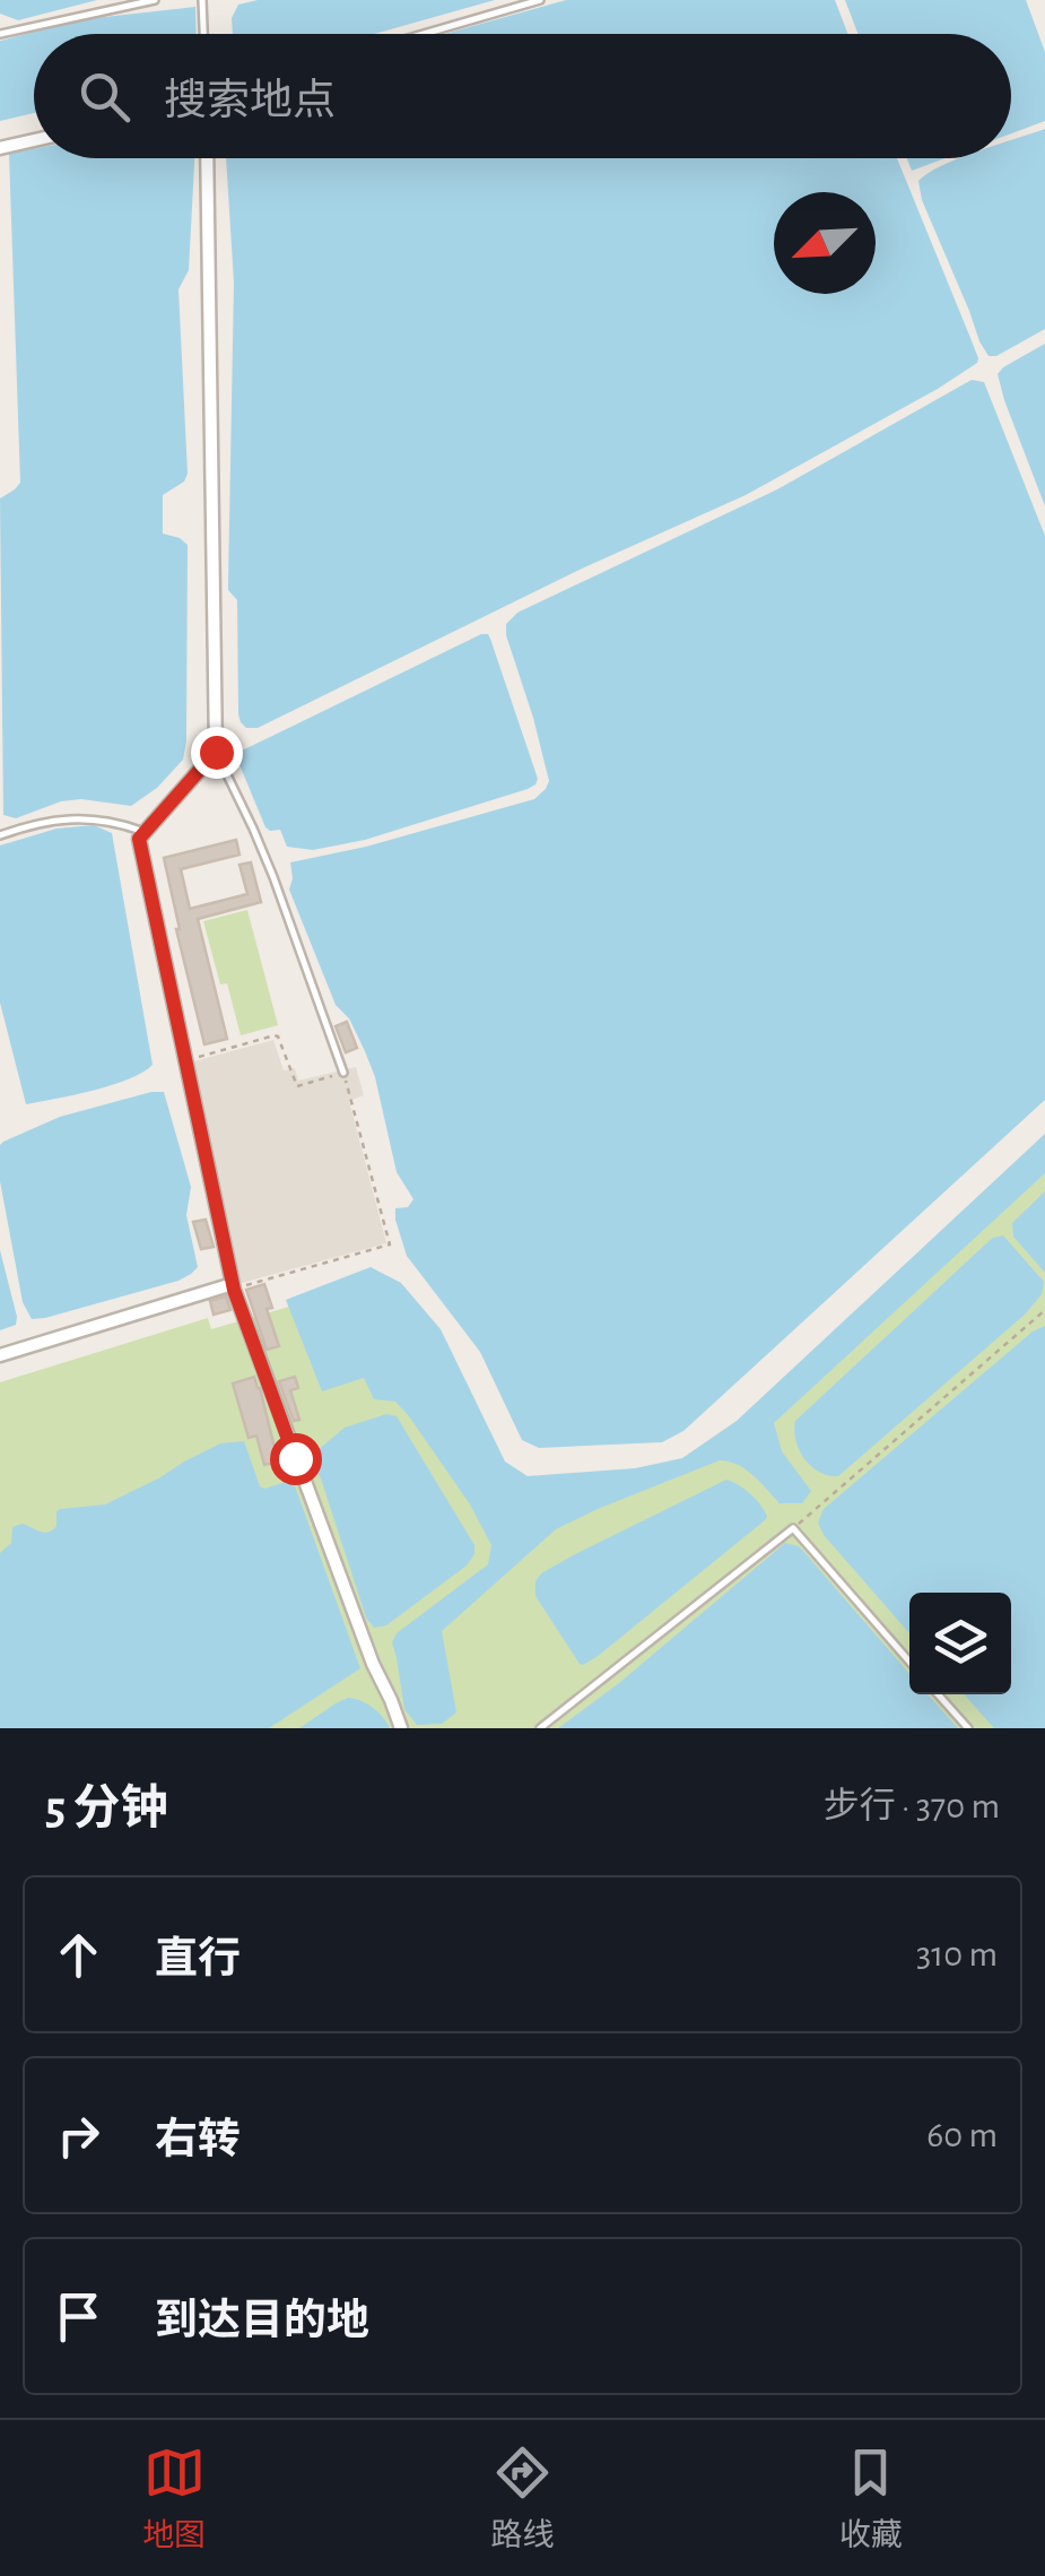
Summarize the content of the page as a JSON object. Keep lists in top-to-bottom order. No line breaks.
{"north":"bottom left","page":{"search":"搜索地点","heading":["5 分钟","步行 · 370 m"],"list":[["直行","310 m"],["右转","60 m"],"到达目的地"],"nav":["地图","路线","收藏"]}}
